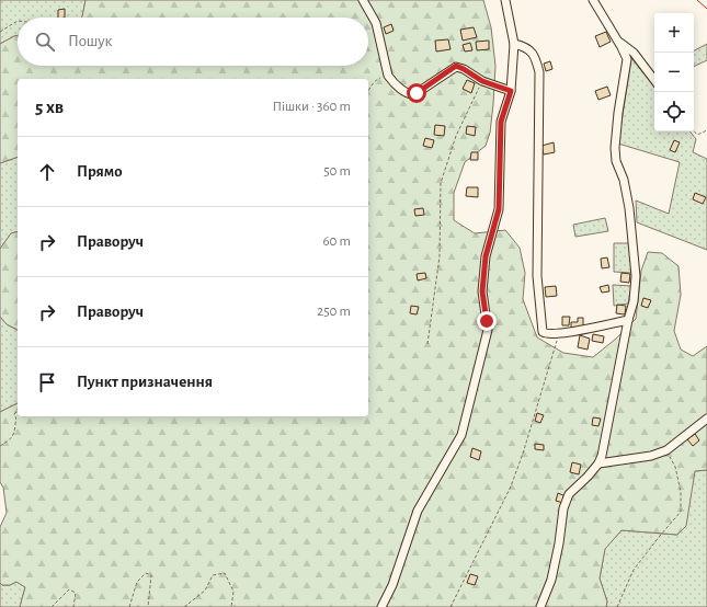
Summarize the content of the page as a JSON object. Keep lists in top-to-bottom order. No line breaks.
{"page":{"map_buttons":["+","−"],"search":"Пошук","heading":["5 хв","Пішки · 360 m"],"list":[["Прямо","50 m"],["Праворуч","60 m"],["Праворуч","250 m"],"Пункт призначення"]}}
